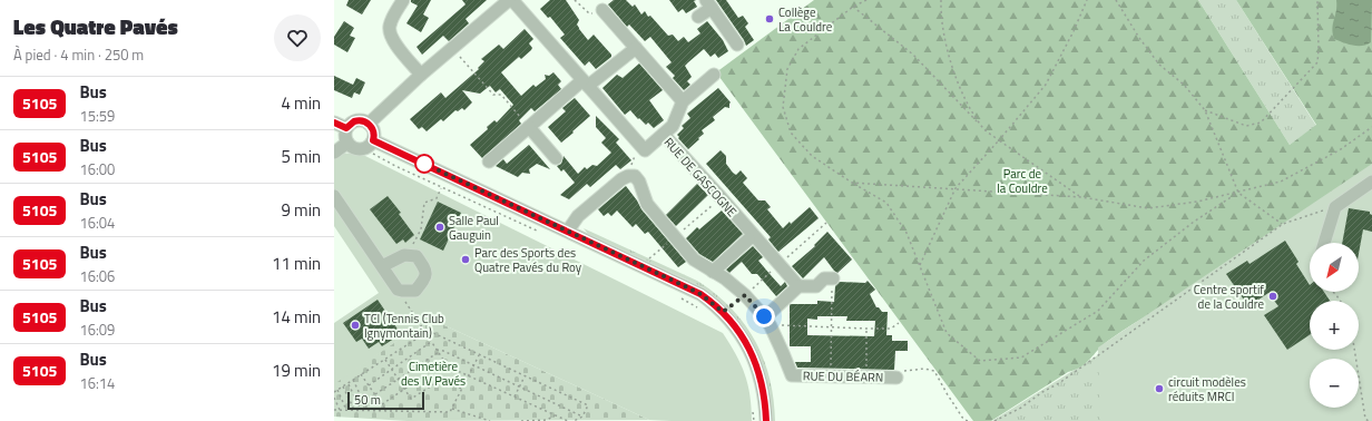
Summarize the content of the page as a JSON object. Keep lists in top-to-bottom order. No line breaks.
{"streets":{"street":["RUE DE GASCOGNE","RUE DU BÉARN"]},"parks":["Parc de la Couldre","Cimetière des IV Pavés"],"places":["Collège La Couldre","Salle Paul Gauguin","Parc des Sports des Quatre Pavés du Roy","Centre sportif de la Couldre","TCI (Tennis Club Ignymontain)","circuit modèles réduits MRCI"],"lines":["bus line 5105"],"scale_bar":"50 m","north":"bottom left","page":{"heading":["Les Quatre Pavés","À pied · 4 min · 250 m"],"list":[{"mark":"5105","name":"Bus","note":"15:59","value":"4 min"},{"mark":"5105","name":"Bus","note":"16:00","value":"5 min"},{"mark":"5105","name":"Bus","note":"16:04","value":"9 min"},{"mark":"5105","name":"Bus","note":"16:06","value":"11 min"},{"mark":"5105","name":"Bus","note":"16:09","value":"14 min"},{"mark":"5105","name":"Bus","note":"16:14","value":"19 min"}],"map_buttons":["+","−"],"scale":"50 m"}}
